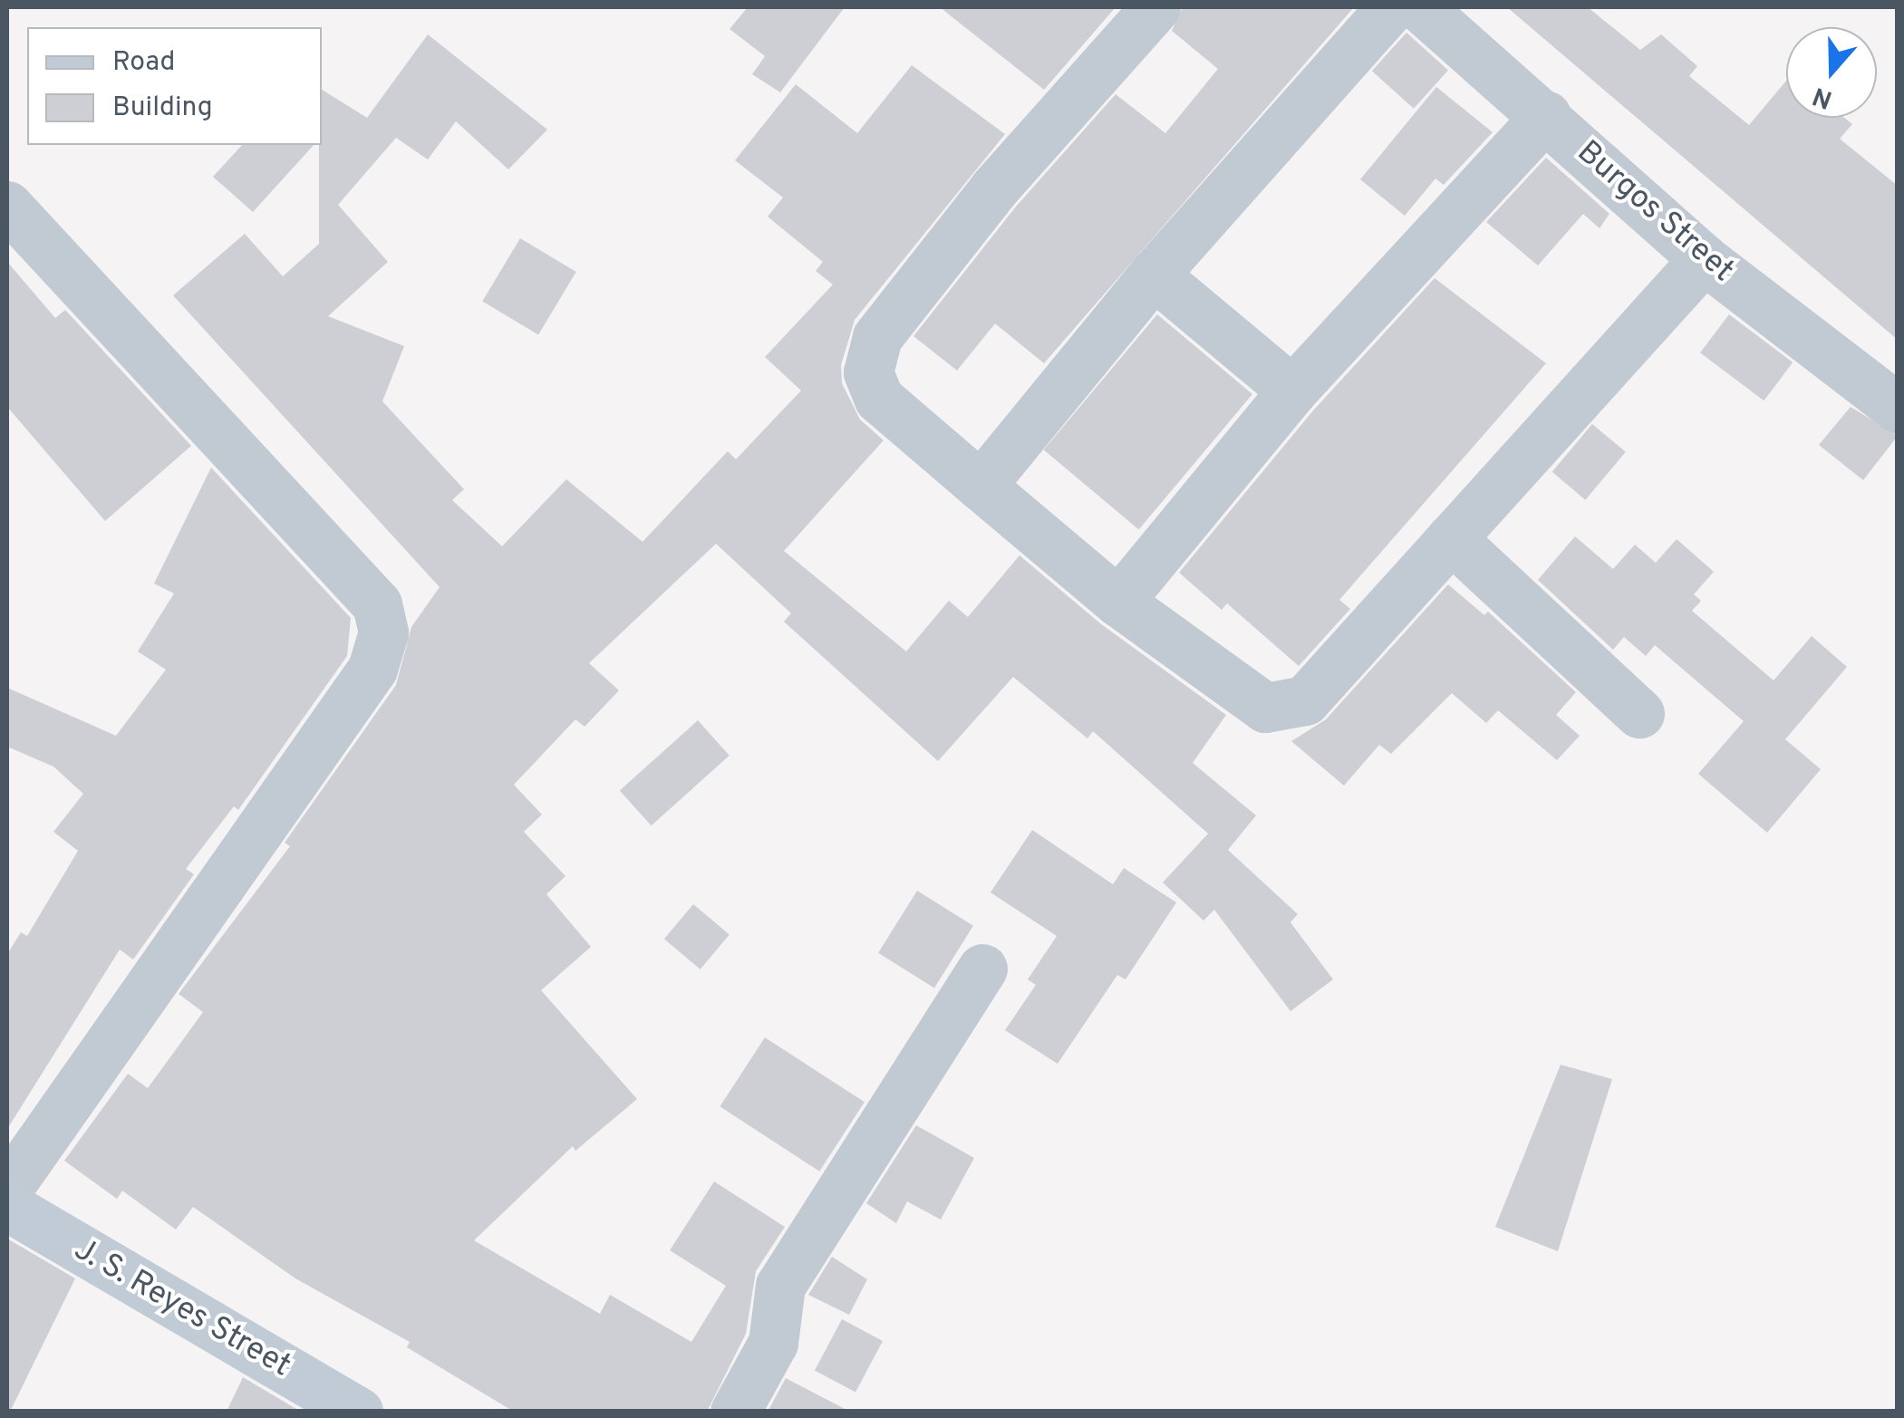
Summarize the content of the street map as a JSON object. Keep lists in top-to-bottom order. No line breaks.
{"streets":{"street":["Burgos Street","J. S. Reyes Street"]},"legend":["Road","Building"],"north":"bottom"}
